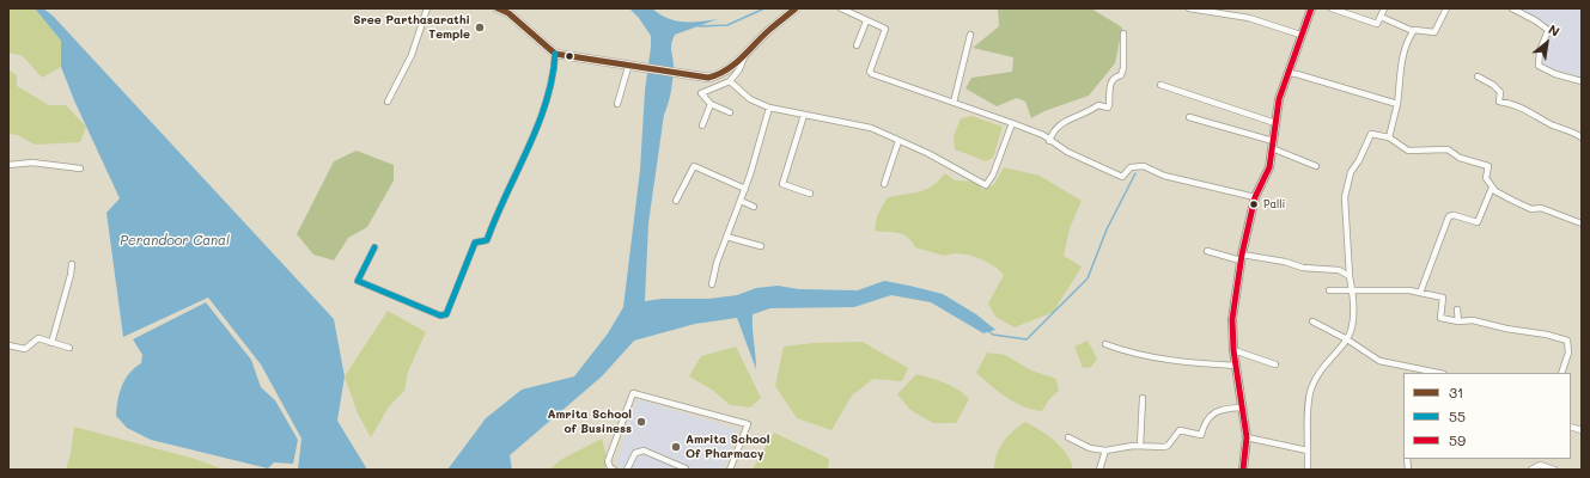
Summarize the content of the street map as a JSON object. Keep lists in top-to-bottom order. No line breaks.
{"water":["Perandoor Canal"],"places":["Sree Parthasarathi Temple","Palli","Amrita School of Business","Amrita School Of Pharmacy"],"lines":["transit line 31","transit line 59","transit line 55"],"legend":["31","55","59"],"north":"top right"}
